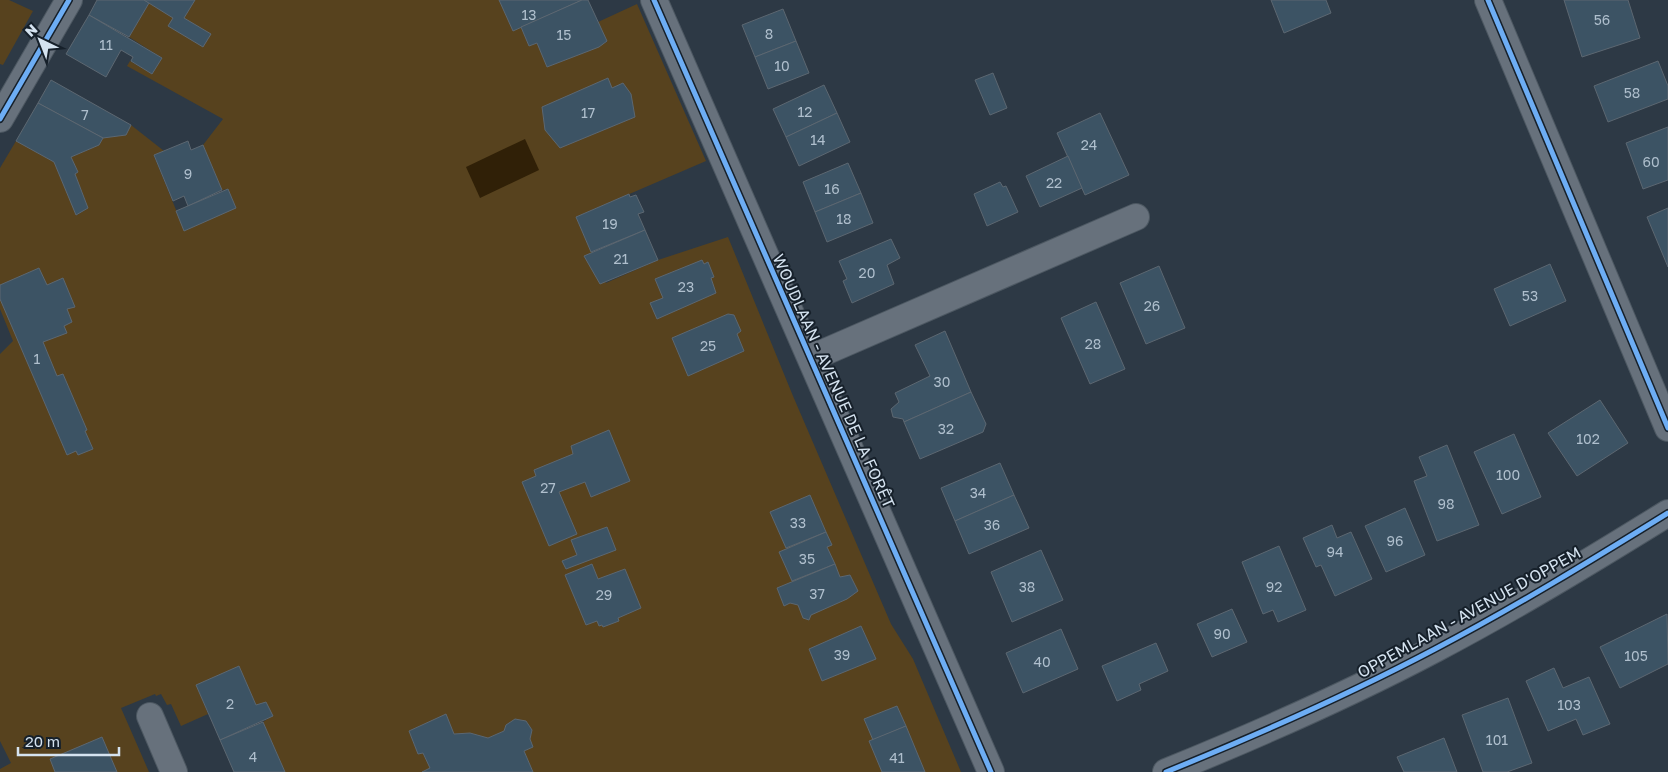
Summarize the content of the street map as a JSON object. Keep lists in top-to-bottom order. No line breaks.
{"streets":{"street":["WOUDLAAN - AVENUE DE LA FORÊT","OPPEMLAAN - AVENUE D'OPPEM"]},"house_numbers":["13","56","8","15","11","10","58","12","17","7","14","24","60","9","22","16","18","19","21","20","23","53","26","28","25","1","30","32","102","100","27","34","98","33","36","96","94","35","38","92","37","29","90","39","105","40","2","103","101","4","41"],"scale_bar":"20 m","north":"top left"}
